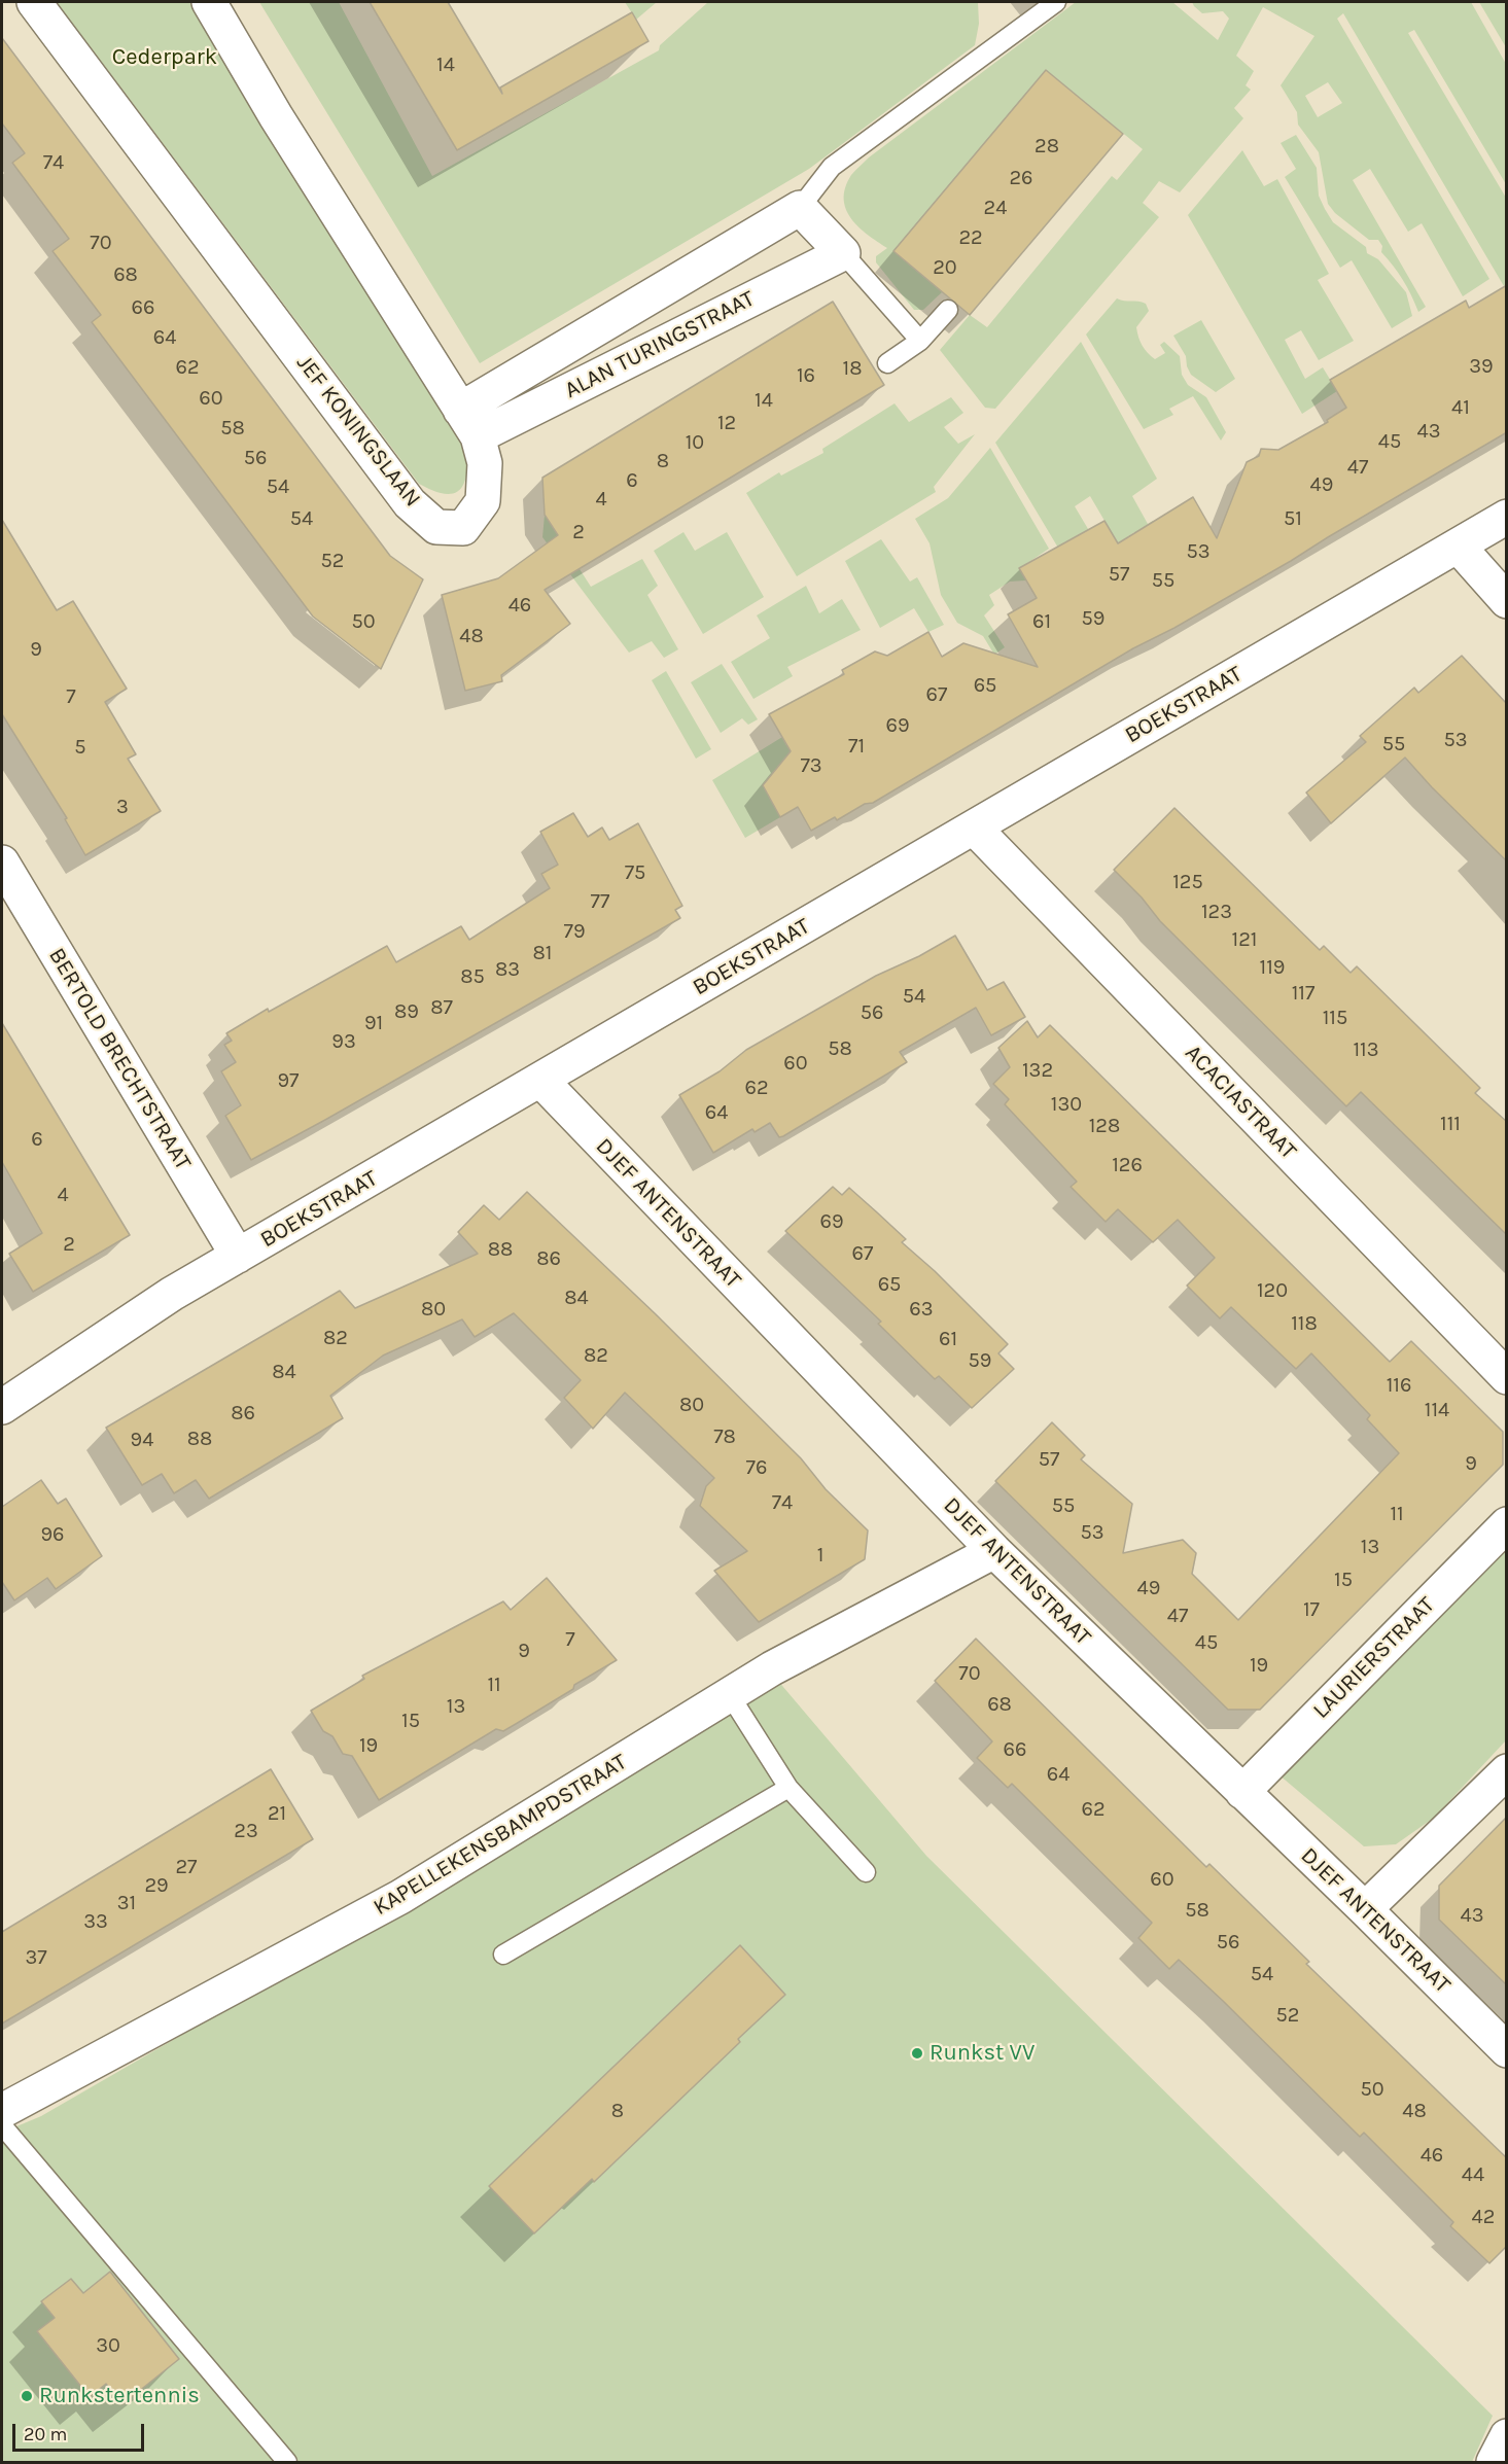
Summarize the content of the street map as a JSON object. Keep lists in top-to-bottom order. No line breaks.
{"streets":{"street":["ALAN TURINGSTRAAT","JEF KONINGSLAAN","BOEKSTRAAT","BERTOLD BRECHTSTRAAT","ACACIASTRAAT","DJEF ANTENSTRAAT","LAURIERSTRAAT","KAPELLEKENSBAMPDSTRAAT"]},"crossings":[["ALAN TURINGSTRAAT","JEF KONINGSLAAN"],["BOEKSTRAAT","BERTOLD BRECHTSTRAAT"],["BOEKSTRAAT","ACACIASTRAAT"],["BOEKSTRAAT","DJEF ANTENSTRAAT"],["DJEF ANTENSTRAAT","LAURIERSTRAAT"],["DJEF ANTENSTRAAT","KAPELLEKENSBAMPDSTRAAT"]],"parks":["Cederpark"],"places":["Runkst VV","Runkstertennis"],"house_numbers":["14","28","74","26","24","22","70","20","68","66","64","39","62","18","16","60","14","41","12","58","43","45","10","56","8","47","6","49","54","4","54","51","2","53","52","57","55","46","59","50","61","48","9","65","67","7","69","53","55","71","5","73","3","75","125","77","123","79","121","81","119","83","85","117","54","87","89","56","115","91","93","58","113","60","132","97","62","130","64","111","128","6","126","4","69","2","88","67","86","65","120","84","80","63","118","82","61","82","59","84","116","80","114","86","78","88","94","57","9","76","74","55","11","53","96","13","1","15","49","17","47","7","45","9","19","70","11","68","13","15","19","66","64","62","21","23","27","60","29","31","58","43","33","56","37","54","52","50","8","48","46","44","42","30"],"scale_bar":"20 m"}
